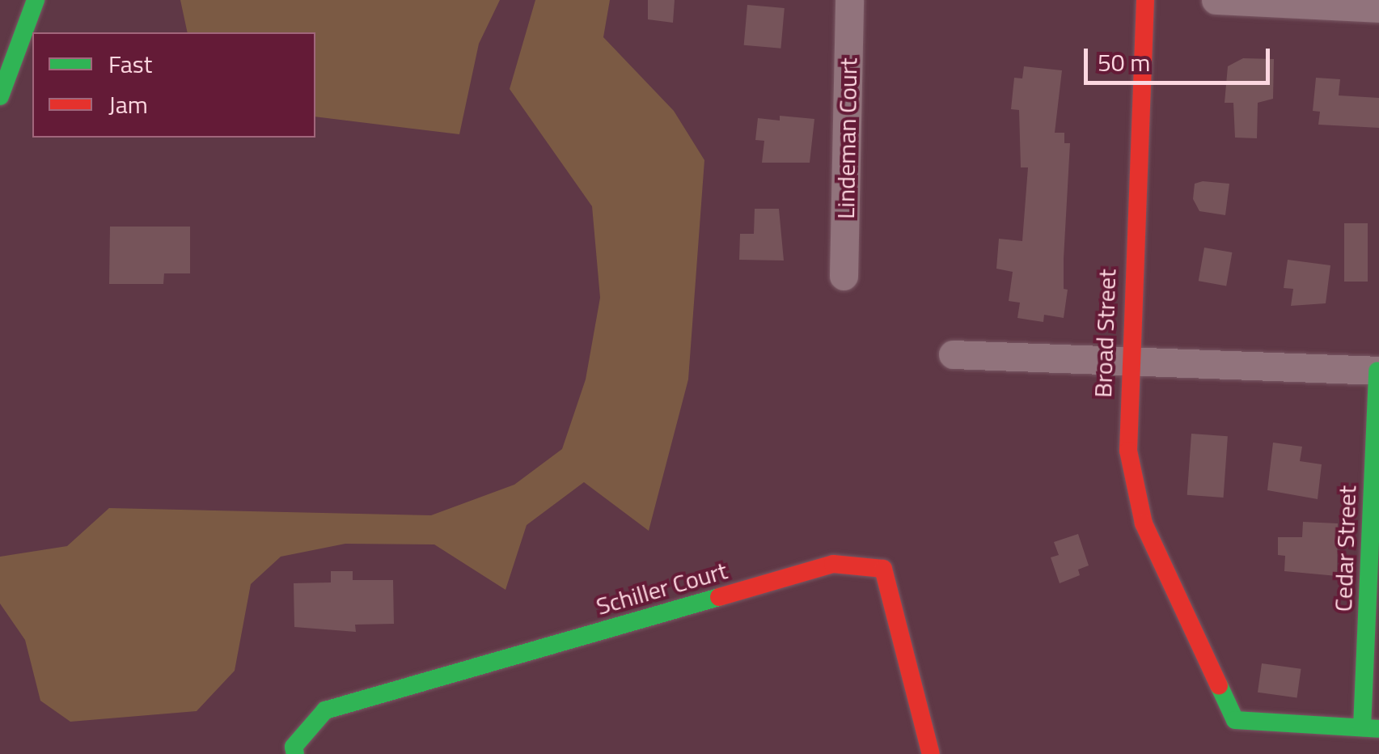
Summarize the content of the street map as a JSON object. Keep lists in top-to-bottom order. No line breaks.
{"streets":{"street":["Lindeman Court","Broad Street","Cedar Street","Schiller Court"]},"crossings":[["Broad Street","Cedar Street"]],"legend":["Fast","Jam"],"scale_bar":"50 m"}
